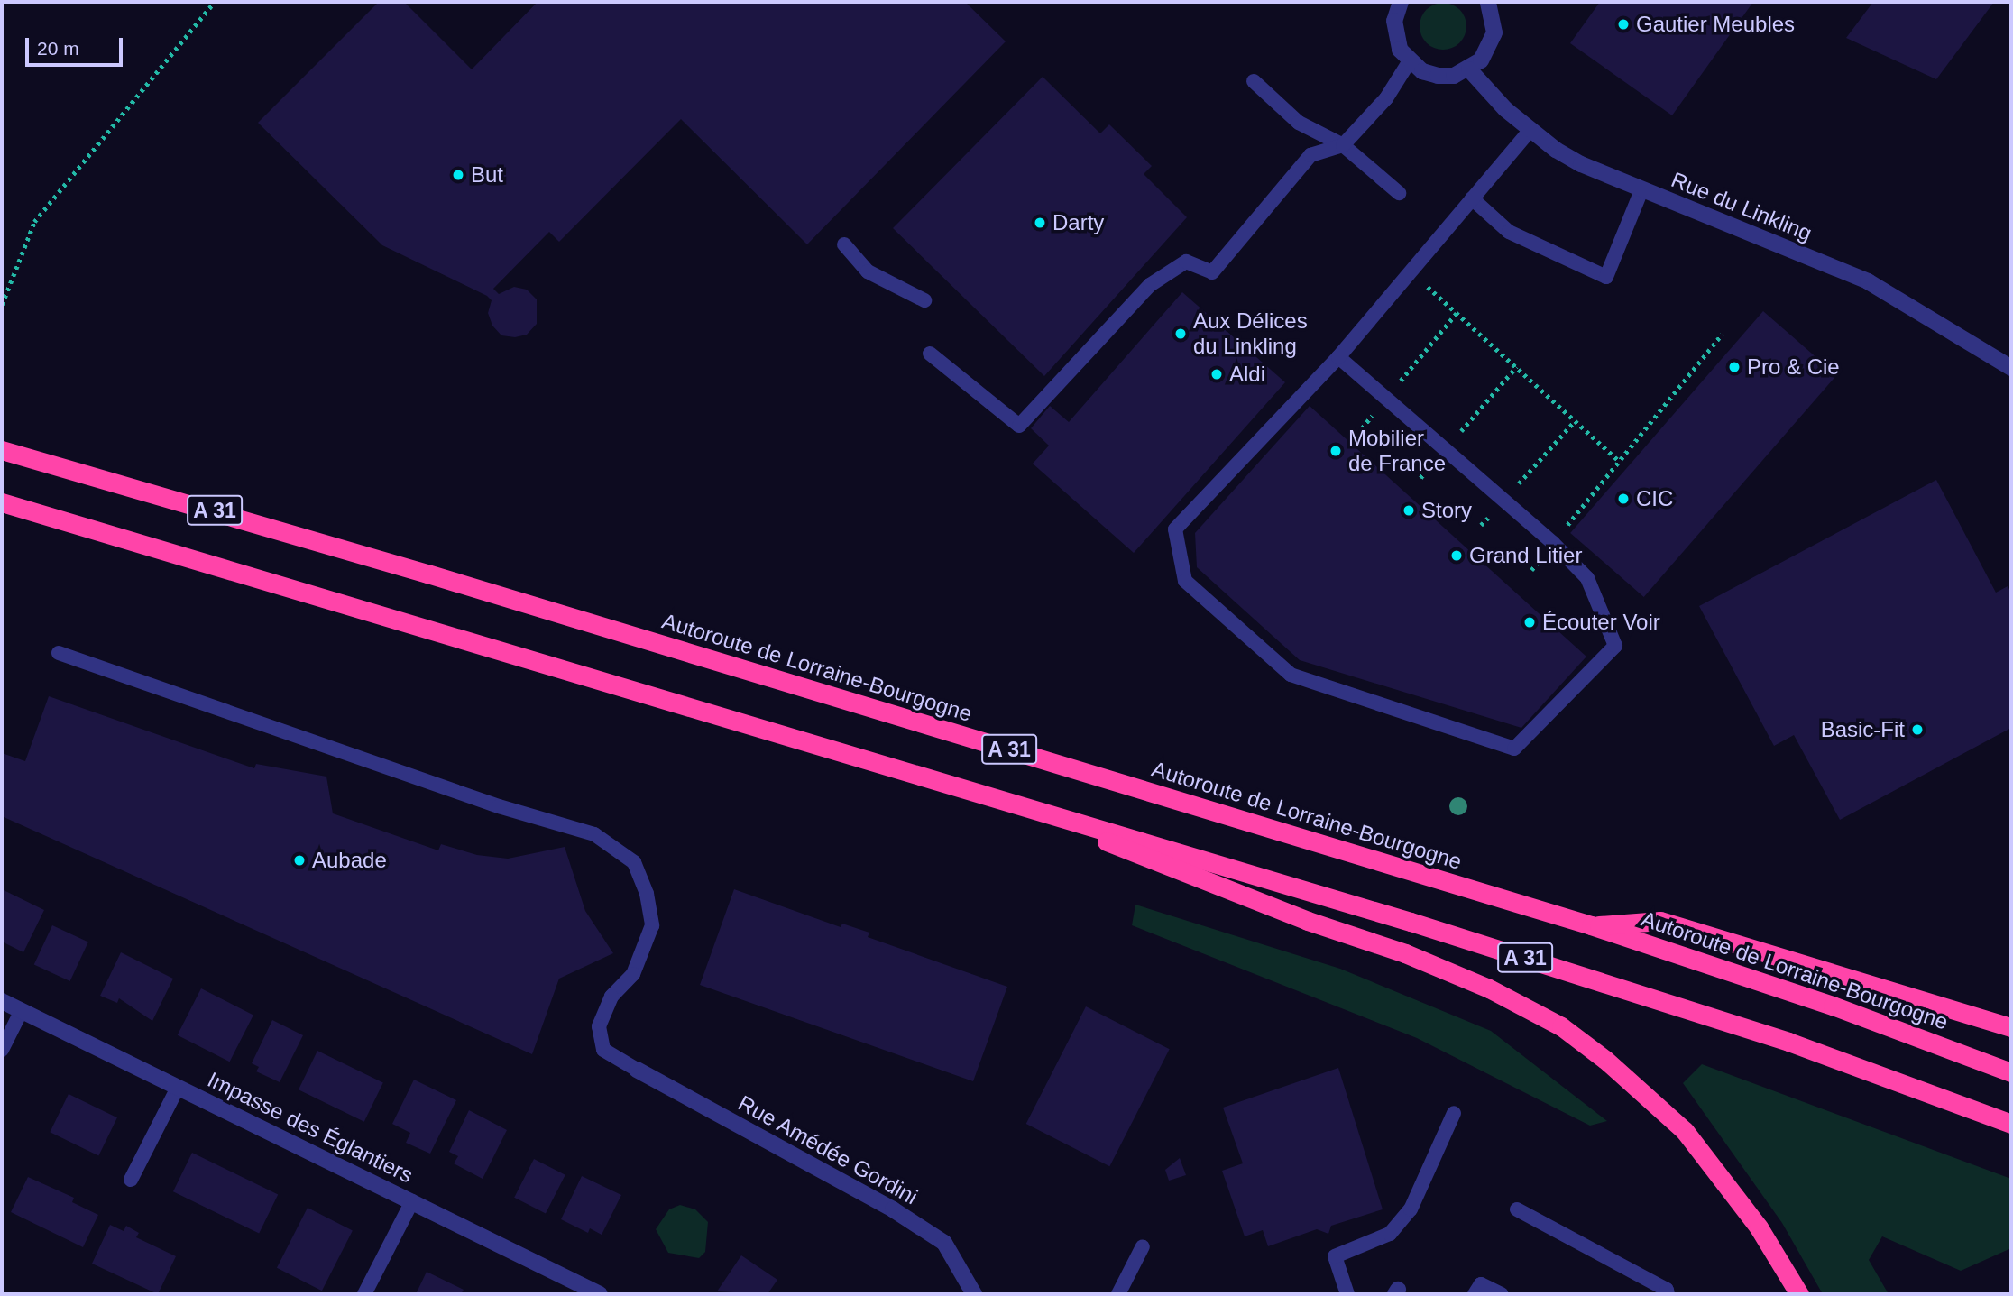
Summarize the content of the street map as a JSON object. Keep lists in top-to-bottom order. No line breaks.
{"streets":{"highway":["A 31","Autoroute de Lorraine-Bourgogne"],"street":["Rue du Linkling","Impasse des Églantiers","Rue Amédée Gordini"]},"places":["Gautier Meubles","But","Darty","Aux Délices du Linkling","Pro & Cie","Aldi","Mobilier de France","CIC","Story","Grand Litier","Écouter Voir","Basic-Fit","Aubade"],"scale_bar":"20 m"}
